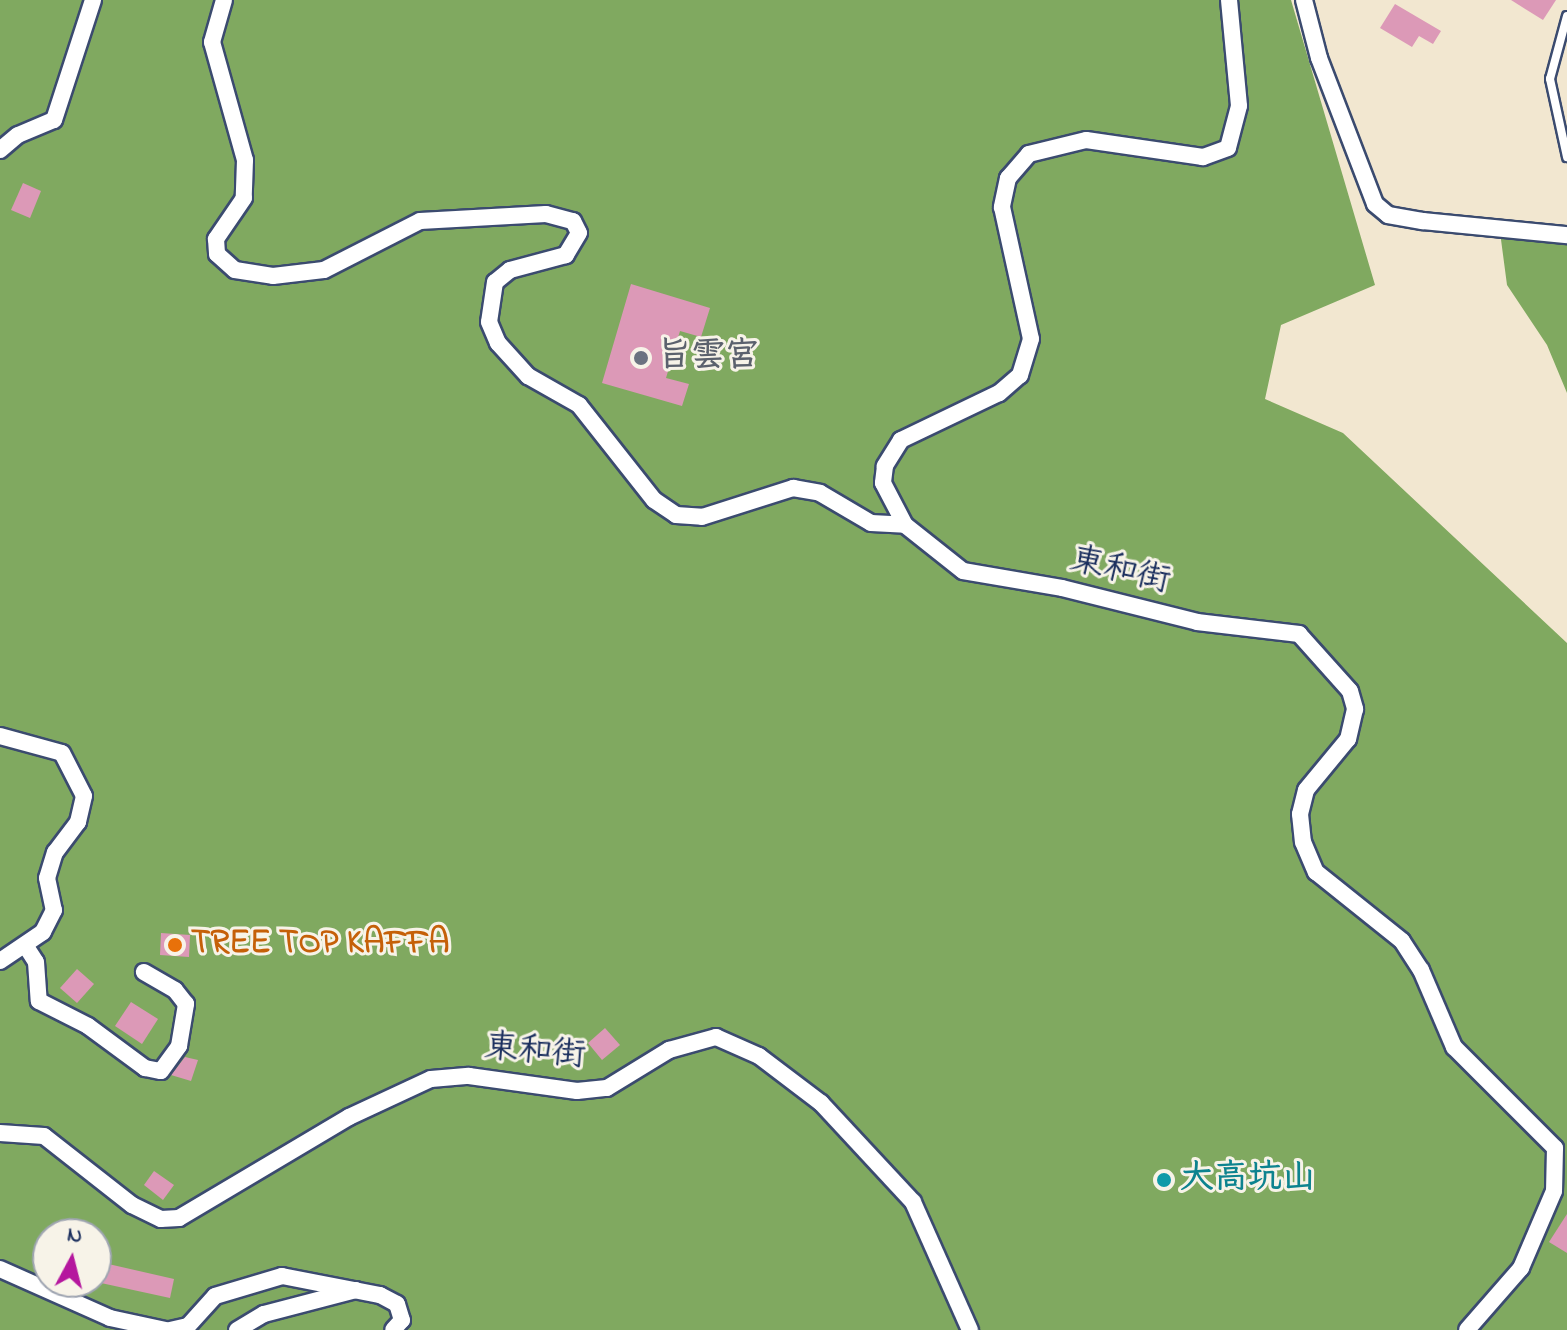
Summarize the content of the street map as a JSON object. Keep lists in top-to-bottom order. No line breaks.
{"streets":{"street":["東和街"]},"places":["旨雲宮","TREE TOP KAFFA","大高坑山"],"north":"top"}
